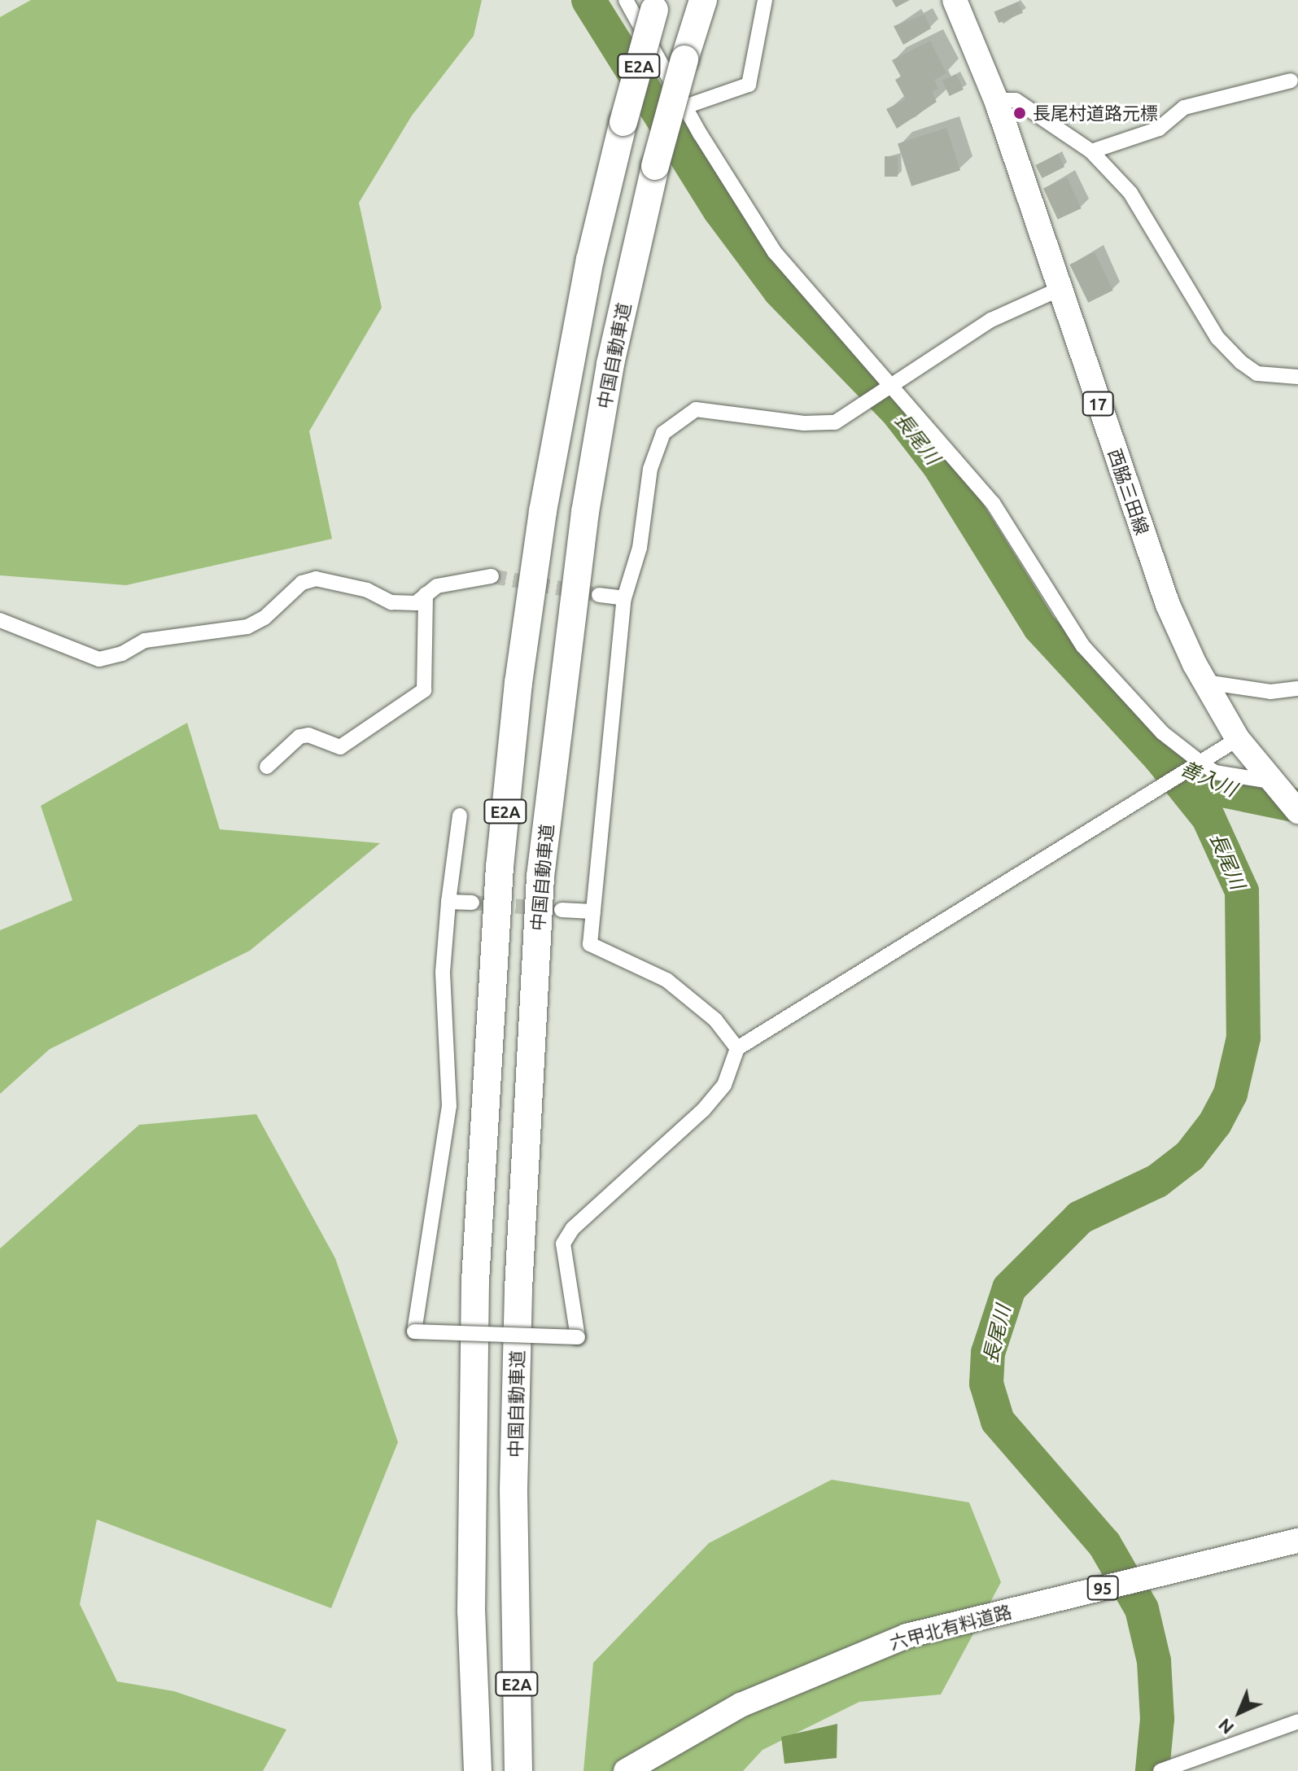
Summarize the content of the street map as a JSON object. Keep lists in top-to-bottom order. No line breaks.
{"streets":{"highway":["E2A","中国自動車道"],"main road":["17","西脇三田線","95","六甲北有料道路"]},"water":["長尾川","善入川"],"places":["長尾村道路元標"],"north":"bottom left"}
